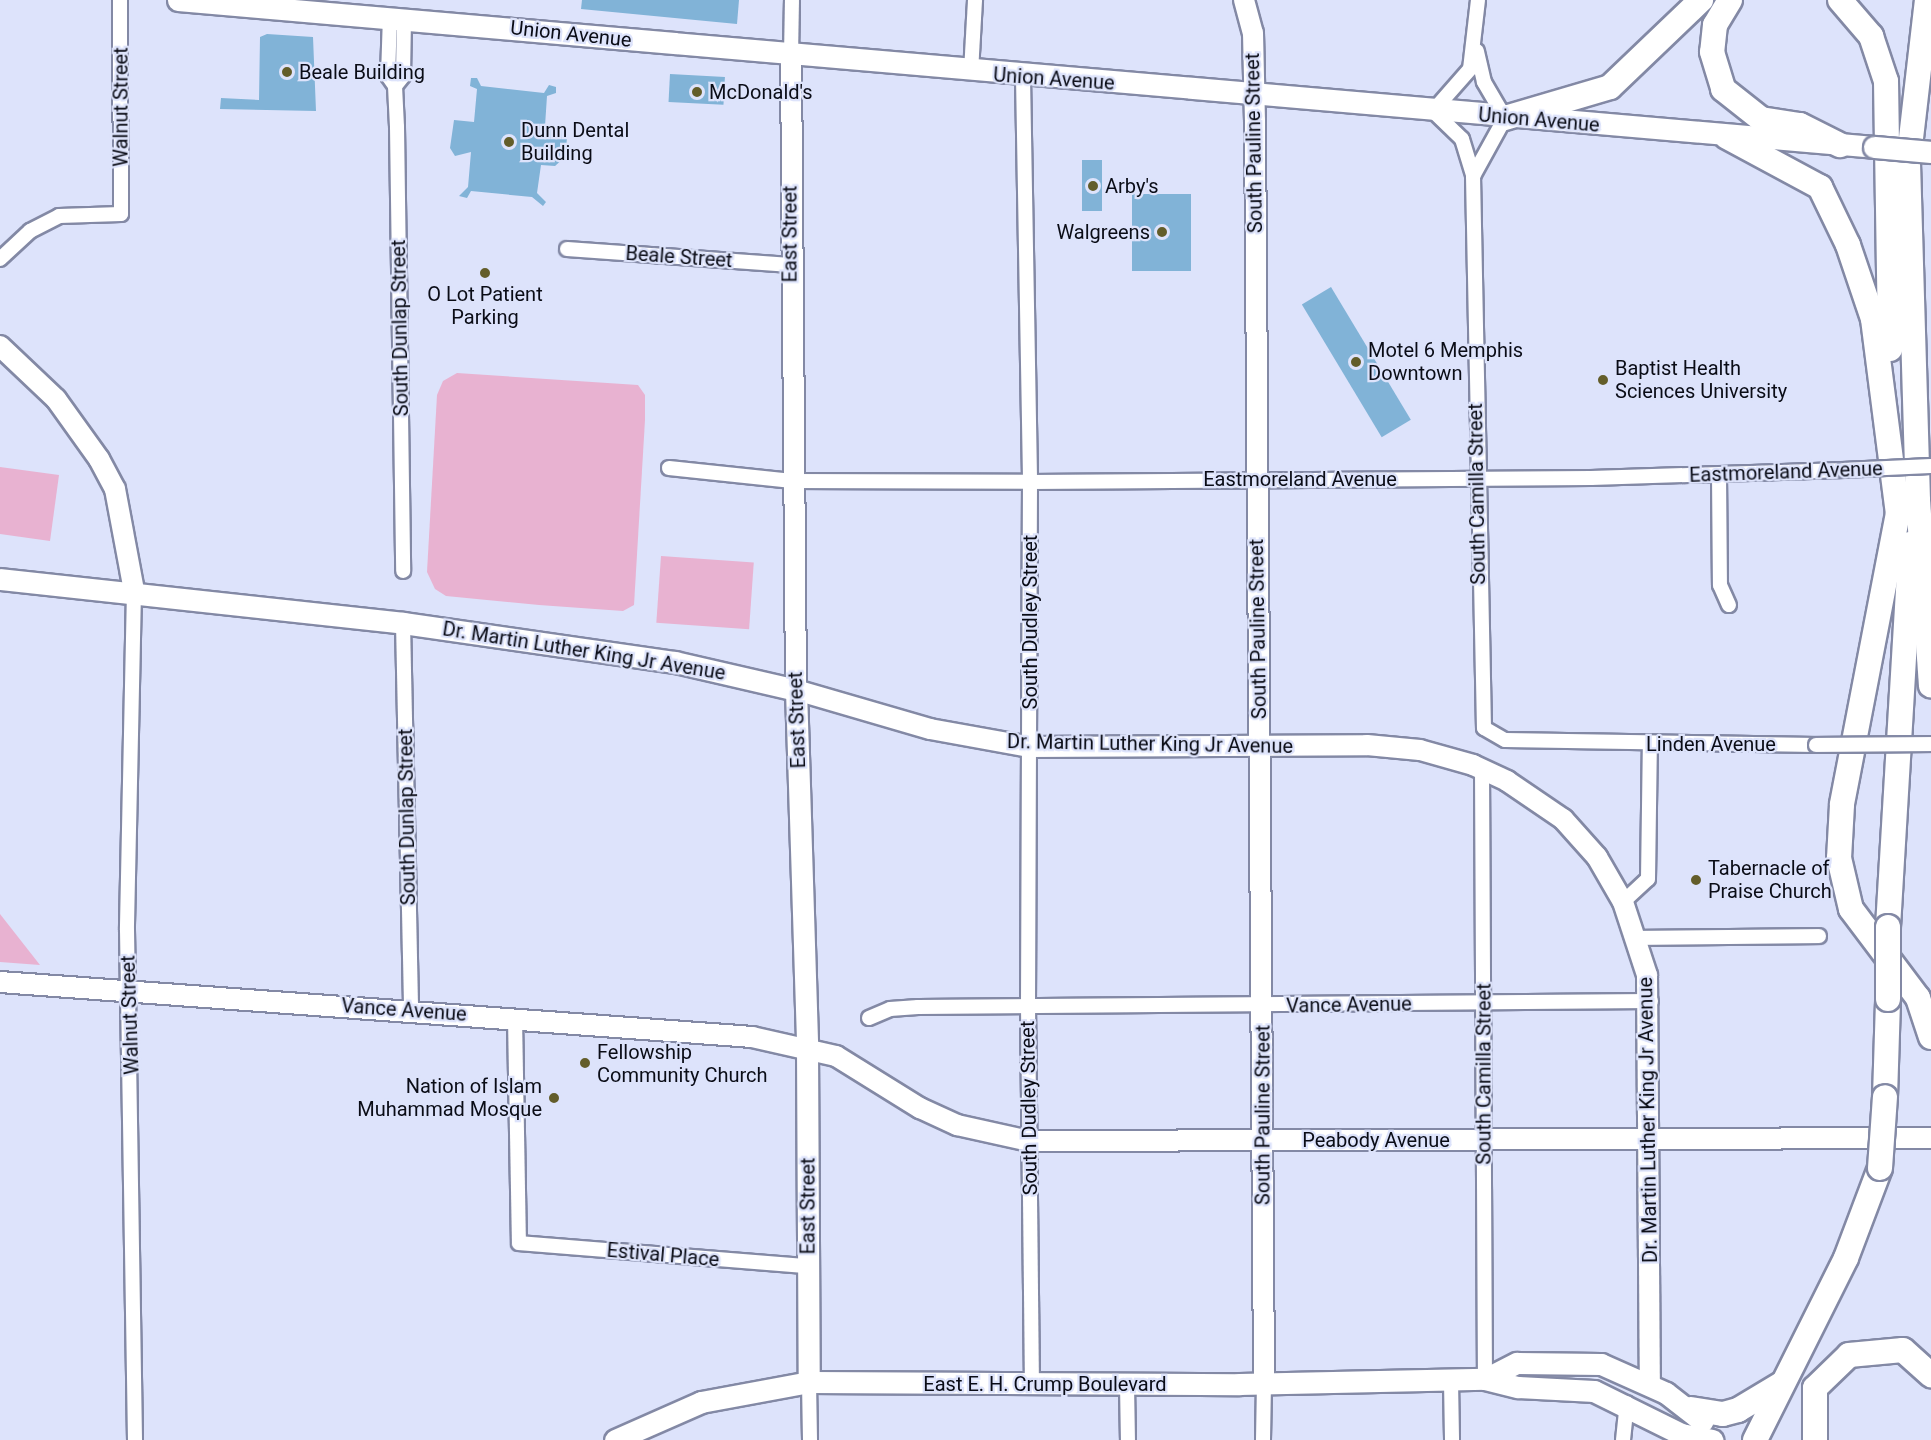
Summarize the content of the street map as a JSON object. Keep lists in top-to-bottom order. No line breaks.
{"streets":{"main road":["Union Avenue","East Street","Dr. Martin Luther King Jr Avenue","East E. H. Crump Boulevard"],"street":["Walnut Street","South Pauline Street","Beale Street","South Dunlap Street","Eastmoreland Avenue","South Camilla Street","South Dudley Street","Linden Avenue","Vance Avenue","Peabody Avenue","Estival Place"]},"crossings":[["Union Avenue","South Pauline Street"],["Union Avenue","East Street"],["Union Avenue","South Dunlap Street"],["Union Avenue","South Camilla Street"],["Union Avenue","South Dudley Street"],["Walnut Street","Dr. Martin Luther King Jr Avenue"],["Walnut Street","Vance Avenue"],["South Pauline Street","Eastmoreland Avenue"],["South Pauline Street","Dr. Martin Luther King Jr Avenue"],["South Pauline Street","Vance Avenue"],["South Pauline Street","Peabody Avenue"],["South Pauline Street","East E. H. Crump Boulevard"],["East Street","Beale Street"],["East Street","Eastmoreland Avenue"],["East Street","Dr. Martin Luther King Jr Avenue"],["East Street","Vance Avenue"],["East Street","Peabody Avenue"],["East Street","Estival Place"],["East Street","East E. H. Crump Boulevard"],["South Dunlap Street","Dr. Martin Luther King Jr Avenue"],["South Dunlap Street","Vance Avenue"],["Eastmoreland Avenue","South Camilla Street"],["Eastmoreland Avenue","South Dudley Street"],["South Camilla Street","Dr. Martin Luther King Jr Avenue"],["South Camilla Street","Linden Avenue"],["South Camilla Street","Vance Avenue"],["South Camilla Street","Peabody Avenue"],["South Camilla Street","East E. H. Crump Boulevard"],["South Dudley Street","Dr. Martin Luther King Jr Avenue"],["South Dudley Street","Vance Avenue"],["South Dudley Street","Peabody Avenue"],["South Dudley Street","East E. H. Crump Boulevard"],["Dr. Martin Luther King Jr Avenue","Vance Avenue"],["Dr. Martin Luther King Jr Avenue","Peabody Avenue"],["Dr. Martin Luther King Jr Avenue","East E. H. Crump Boulevard"],["Vance Avenue","Peabody Avenue"],["Vance Avenue","Estival Place"]],"places":["Beale Building","McDonald's","Dunn Dental Building","Arby's","Walgreens","O Lot Patient Parking","Motel 6 Memphis Downtown","Baptist Health Sciences University","Tabernacle of Praise Church","Fellowship Community Church","Nation of Islam Muhammad Mosque"]}
